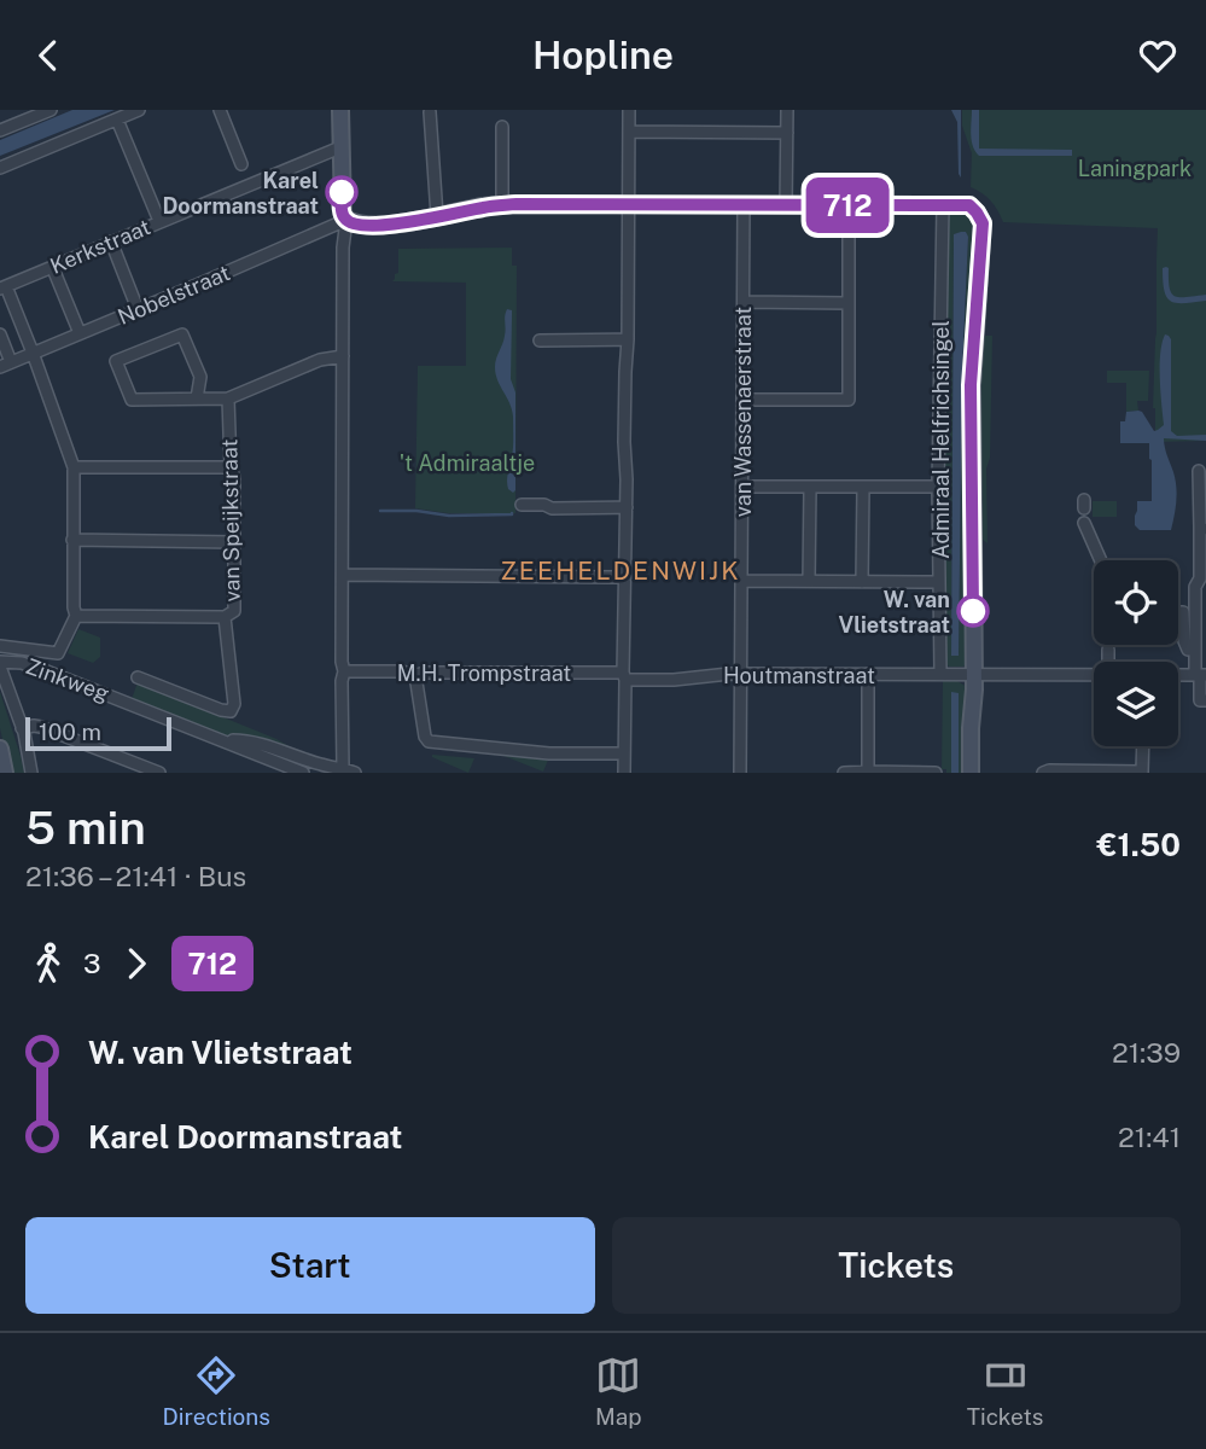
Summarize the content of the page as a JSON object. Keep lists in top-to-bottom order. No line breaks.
{"streets":{"street":["Kerkstraat","Nobelstraat","van Wassenaerstraat","Admiraal Helfrichsingel","van Speijkstraat","M.H. Trompstraat","Houtmanstraat","Zinkweg"]},"crossings":[["van Wassenaerstraat","Houtmanstraat"],["Admiraal Helfrichsingel","Houtmanstraat"],["M.H. Trompstraat","Houtmanstraat"]],"districts":["ZEEHELDENWIJK"],"parks":["Laningpark","'t Admiraaltje"],"places":["Karel Doormanstraat","W. van Vlietstraat"],"lines":["bus line 712"],"scale_bar":"100 m","page":{"header":"Hopline","on_map":"712","scale":"100 m","heading":["5 min","21:36 – 21:41 · Bus","€1.50"],"legs":["3","712"],"list":[{"name":"W. van Vlietstraat","value":"21:39"},{"name":"Karel Doormanstraat","value":"21:41"}],"buttons":["Start","Tickets"],"tabs":["Directions","Map","Tickets"]}}
